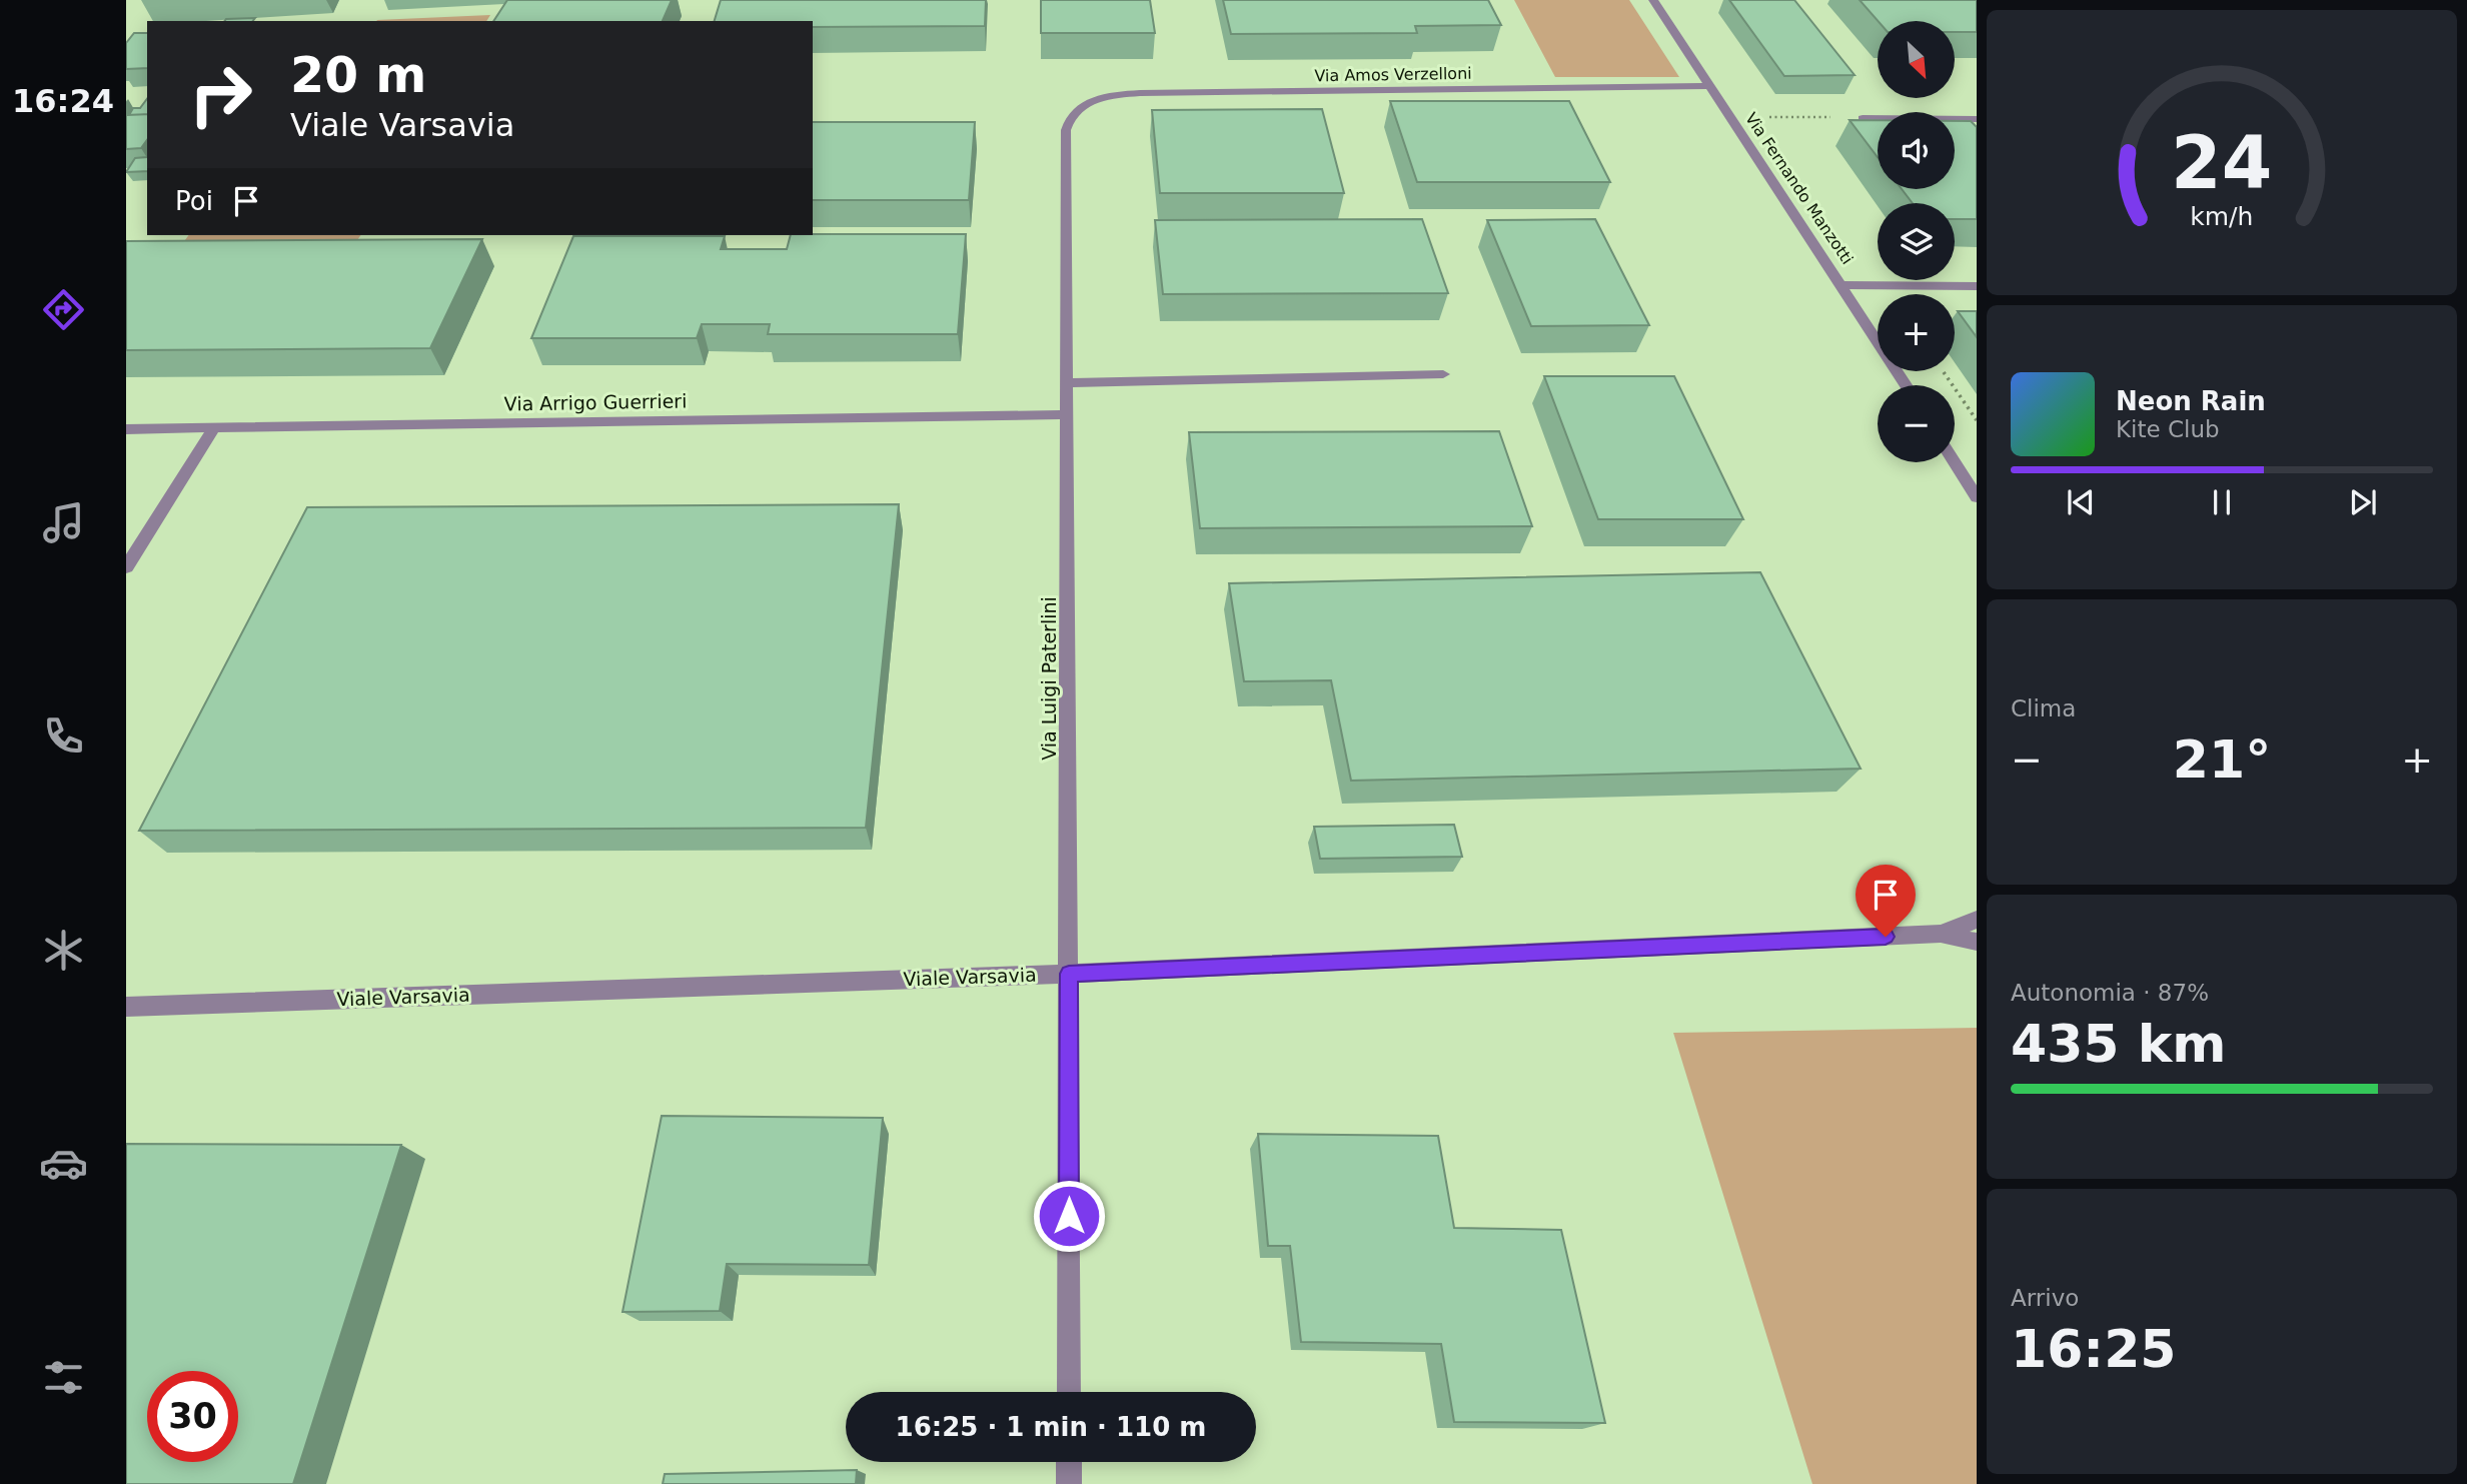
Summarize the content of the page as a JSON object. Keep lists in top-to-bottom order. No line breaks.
{"streets":{"street":["Via Amos Verzelloni","Via Fernando Manzotti","Via Arrigo Guerrieri","Via Luigi Paterlini","Viale Varsavia"]},"crossings":[["Via Amos Verzelloni","Via Fernando Manzotti"],["Via Amos Verzelloni","Via Luigi Paterlini"],["Via Arrigo Guerrieri","Via Luigi Paterlini"],["Via Luigi Paterlini","Viale Varsavia"]],"north":"bottom right","page":{"tabs":"16:24","map_buttons":["+","−"],"turn":["20 m","Viale Varsavia"],"then":"Poi","song":["Neon Rain","Kite Club"],"tile":["Clima",["Autonomia · 87%","435 km"],["Arrivo","16:25"]],"heat":["−","21°","+"],"limit":"30","trip":"16:25 · 1 min · 110 m","gauge":["24","km/h"]}}
